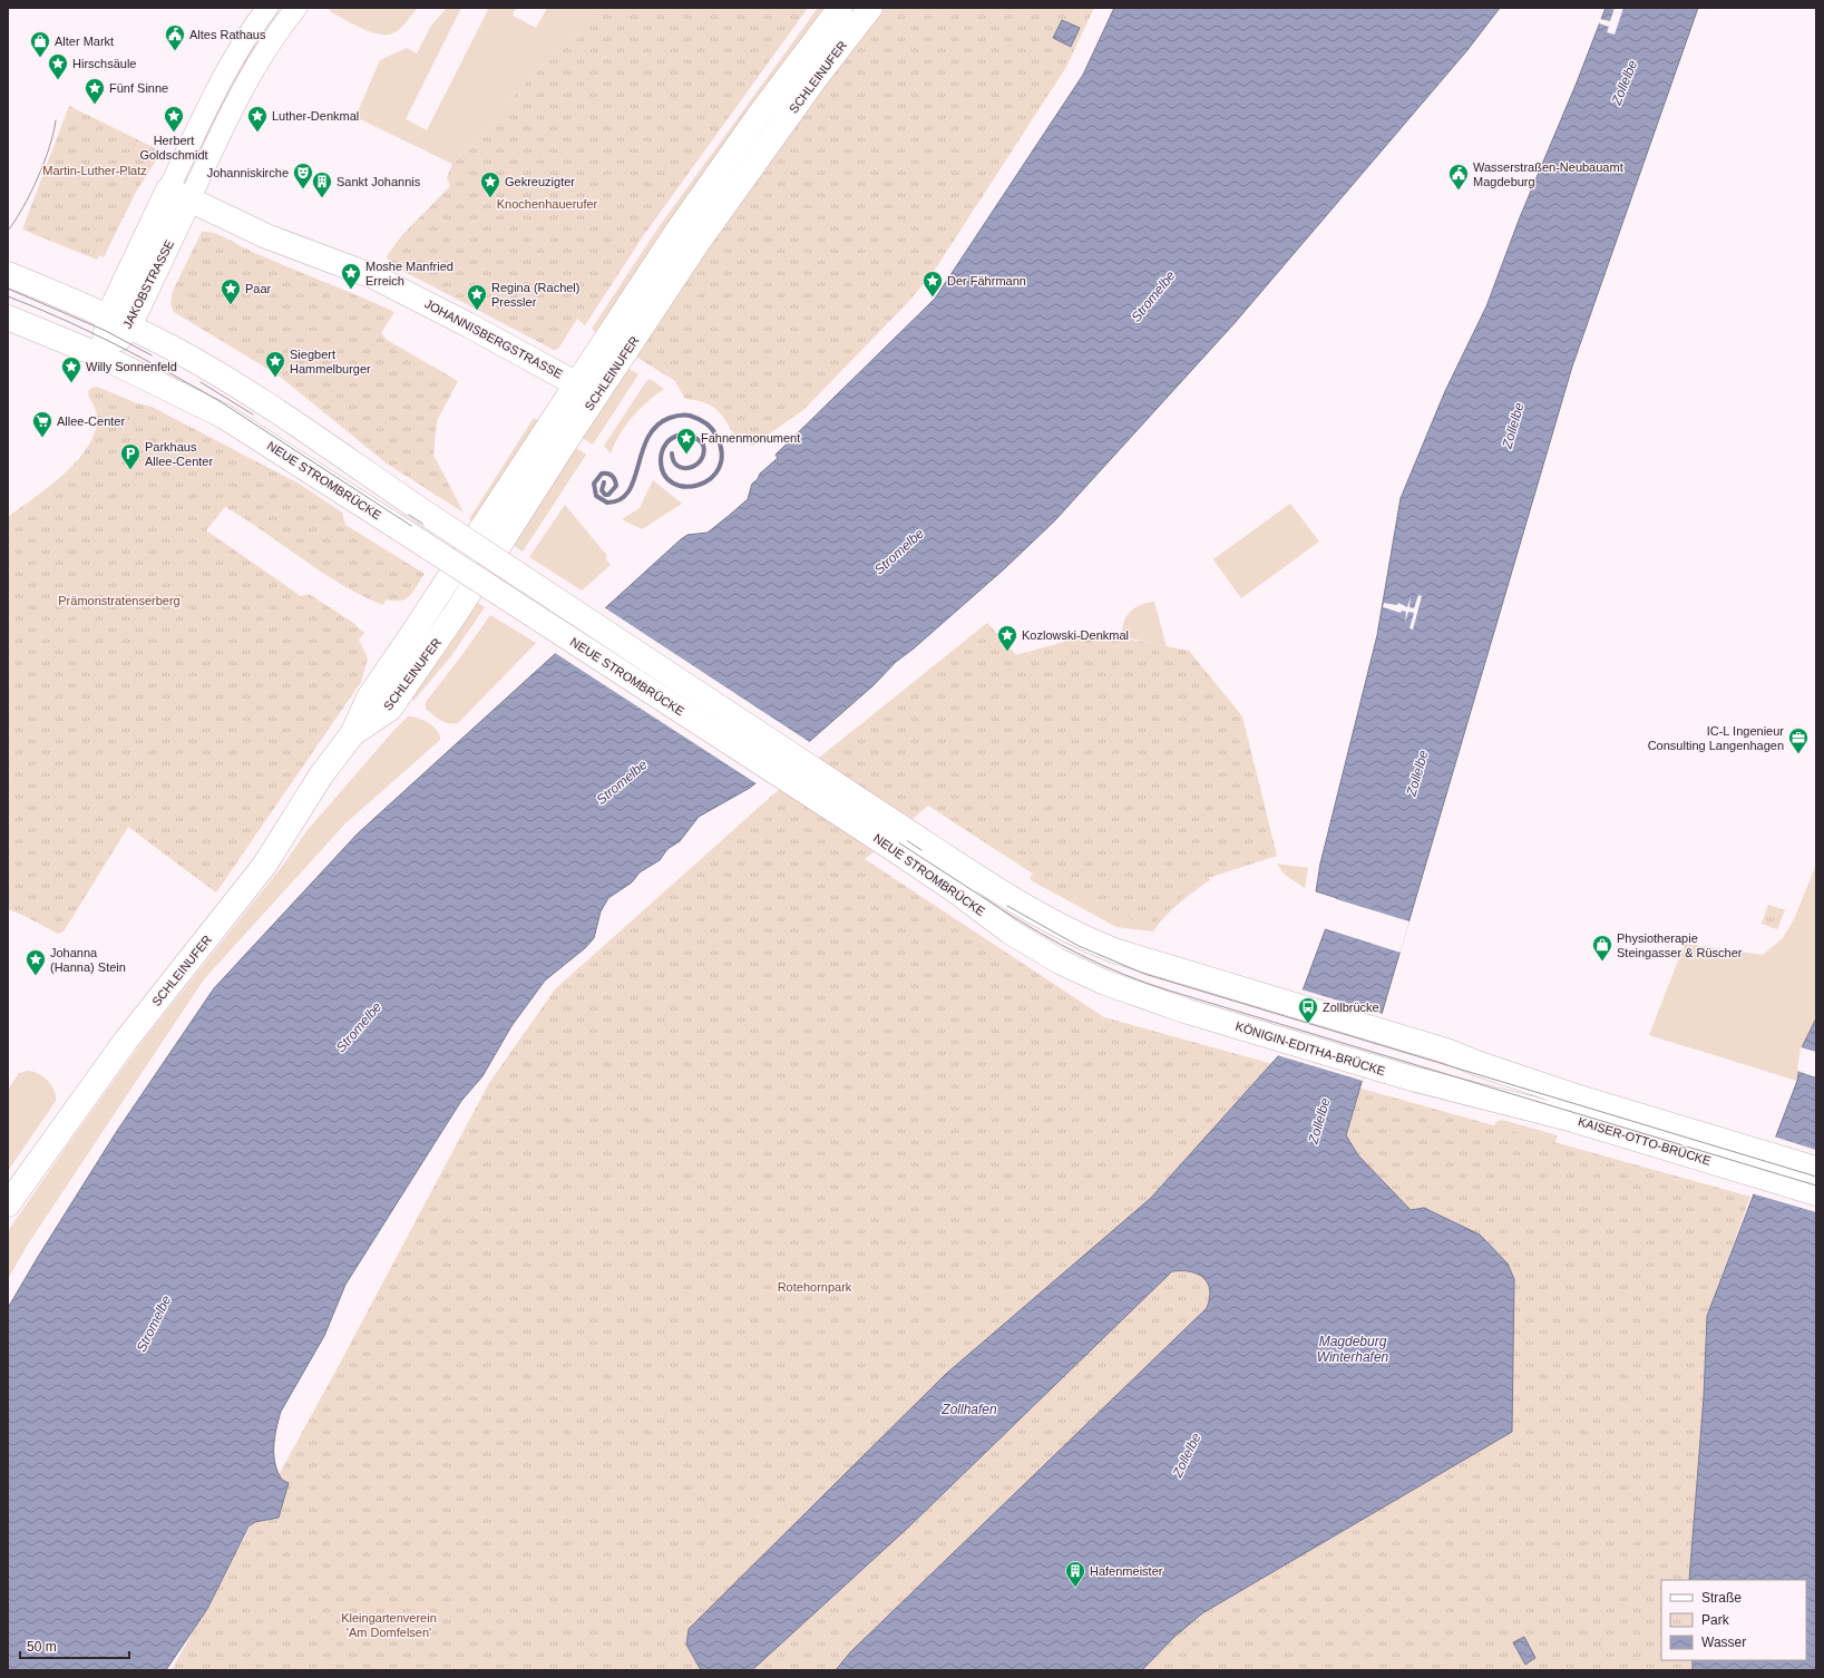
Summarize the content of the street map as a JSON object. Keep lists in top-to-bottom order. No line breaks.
{"streets":{"main road":["SCHLEINUFER","JAKOBSTRASSE","JOHANNISBERGSTRASSE","NEUE STROMBRÜCKE","KÖNIGIN-EDITHA-BRÜCKE","KAISER-OTTO-BRÜCKE"]},"crossings":[["SCHLEINUFER","JOHANNISBERGSTRASSE"],["JAKOBSTRASSE","JOHANNISBERGSTRASSE"],["JAKOBSTRASSE","NEUE STROMBRÜCKE"],["NEUE STROMBRÜCKE","KÖNIGIN-EDITHA-BRÜCKE"],["NEUE STROMBRÜCKE","KAISER-OTTO-BRÜCKE"],["KÖNIGIN-EDITHA-BRÜCKE","KAISER-OTTO-BRÜCKE"]],"water":["Zollelbe","Stromelbe","Magdeburg Winterhafen","Zollhafen"],"parks":["Martin-Luther-Platz","Knochenhauerufer","Prämonstratenserberg","Rotehornpark","Kleingartenverein 'Am Domfelsen'"],"places":{"public building":["Altes Rathaus","Wasserstraßen-Neubauamt Magdeburg"],"shop":["Alter Markt","Physiotherapie Steingasser & Rüscher"],"place":["Hirschsäule","Fünf Sinne","Herbert Goldschmidt","Luther-Denkmal","Gekreuzigter","Moshe Manfried Erreich","Der Fährmann","Paar","Regina (Rachel) Pressler","Siegbert Hammelburger","Willy Sonnenfeld","Fahnenmonument","Kozlowski-Denkmal","Johanna (Hanna) Stein"],"theatre":["Johanniskirche"],"building":["Sankt Johannis","Hafenmeister"],"supermarket":["Allee-Center"],"parking":["Parkhaus Allee-Center"],"office":["IC-L Ingenieur Consulting Langenhagen"],"bus stop":["Zollbrücke"]},"legend":["Straße","Park","Wasser"],"scale_bar":"50 m"}
